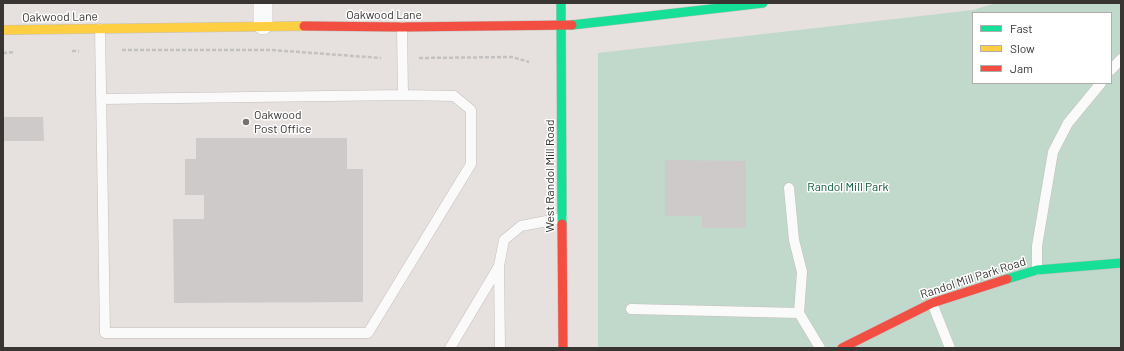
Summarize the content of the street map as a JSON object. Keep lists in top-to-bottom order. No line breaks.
{"streets":{"street":["Oakwood Lane","West Randol Mill Road","Randol Mill Park Road"]},"crossings":[["Oakwood Lane","West Randol Mill Road"]],"parks":["Randol Mill Park"],"places":["Oakwood Post Office"],"legend":["Fast","Slow","Jam"]}
